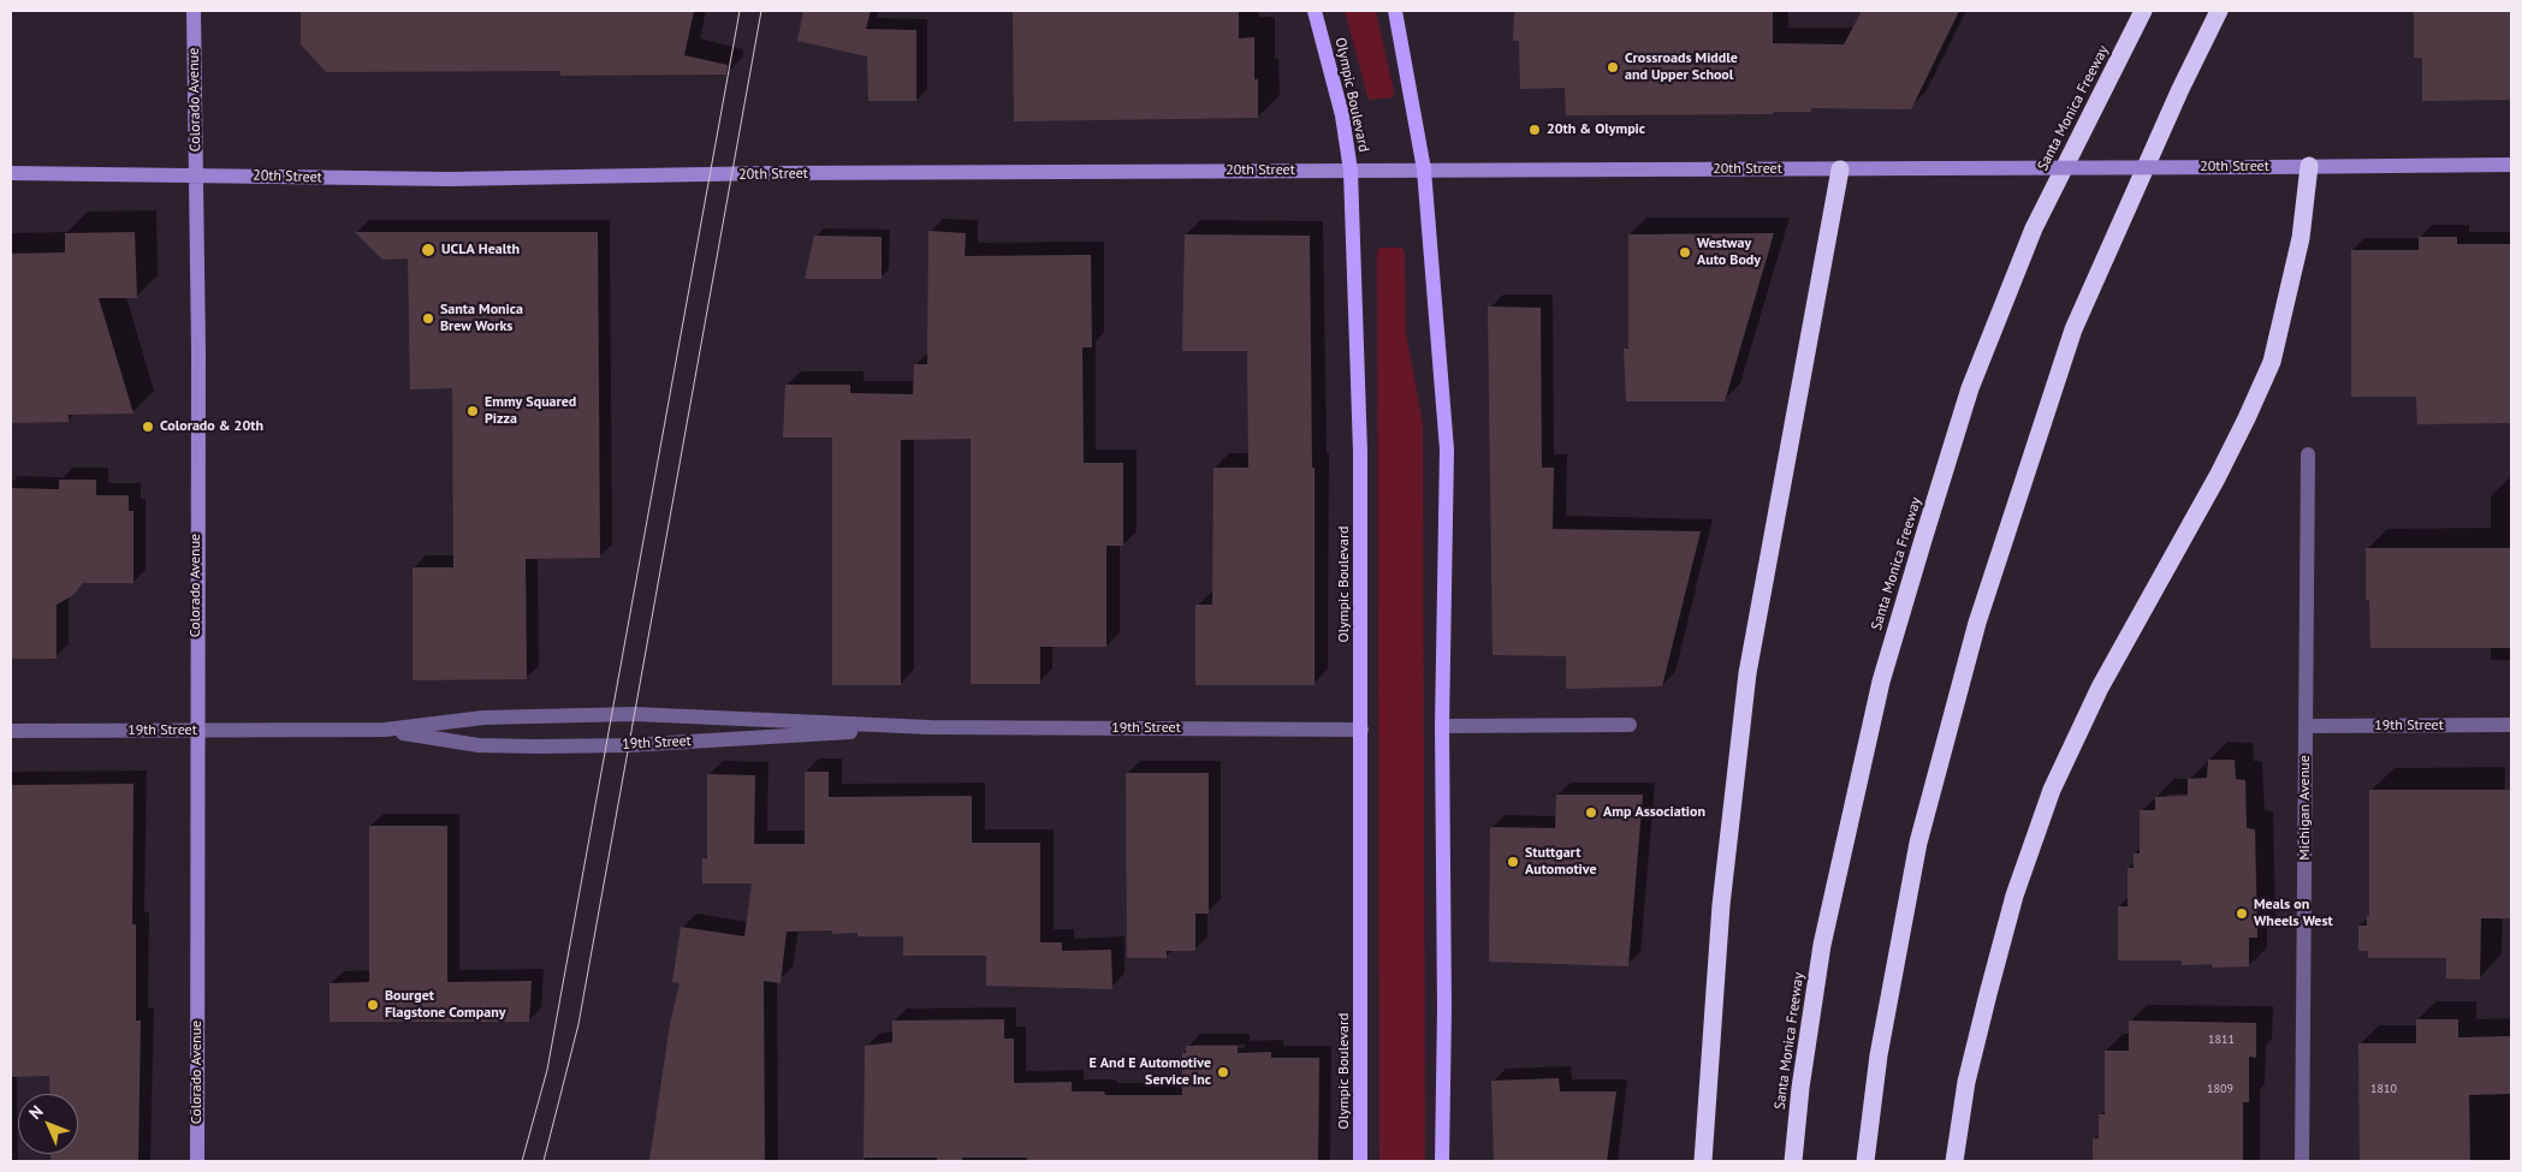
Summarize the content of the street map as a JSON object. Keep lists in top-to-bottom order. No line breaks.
{"streets":{"highway":["Santa Monica Freeway"],"main road":["Olympic Boulevard","Colorado Avenue","20th Street"],"street":["19th Street","Michigan Avenue"]},"crossings":[["Olympic Boulevard","20th Street"],["Olympic Boulevard","19th Street"],["Colorado Avenue","20th Street"],["Colorado Avenue","19th Street"],["19th Street","Michigan Avenue"]],"places":["Crossroads Middle and Upper School","20th & Olympic","UCLA Health","Westway Auto Body","Santa Monica Brew Works","Emmy Squared Pizza","Colorado & 20th","Amp Association","Stuttgart Automotive","Meals on Wheels West","Bourget Flagstone Company","E And E Automotive Service Inc"],"house_numbers":["1811","1809","1810"],"north":"top left"}
